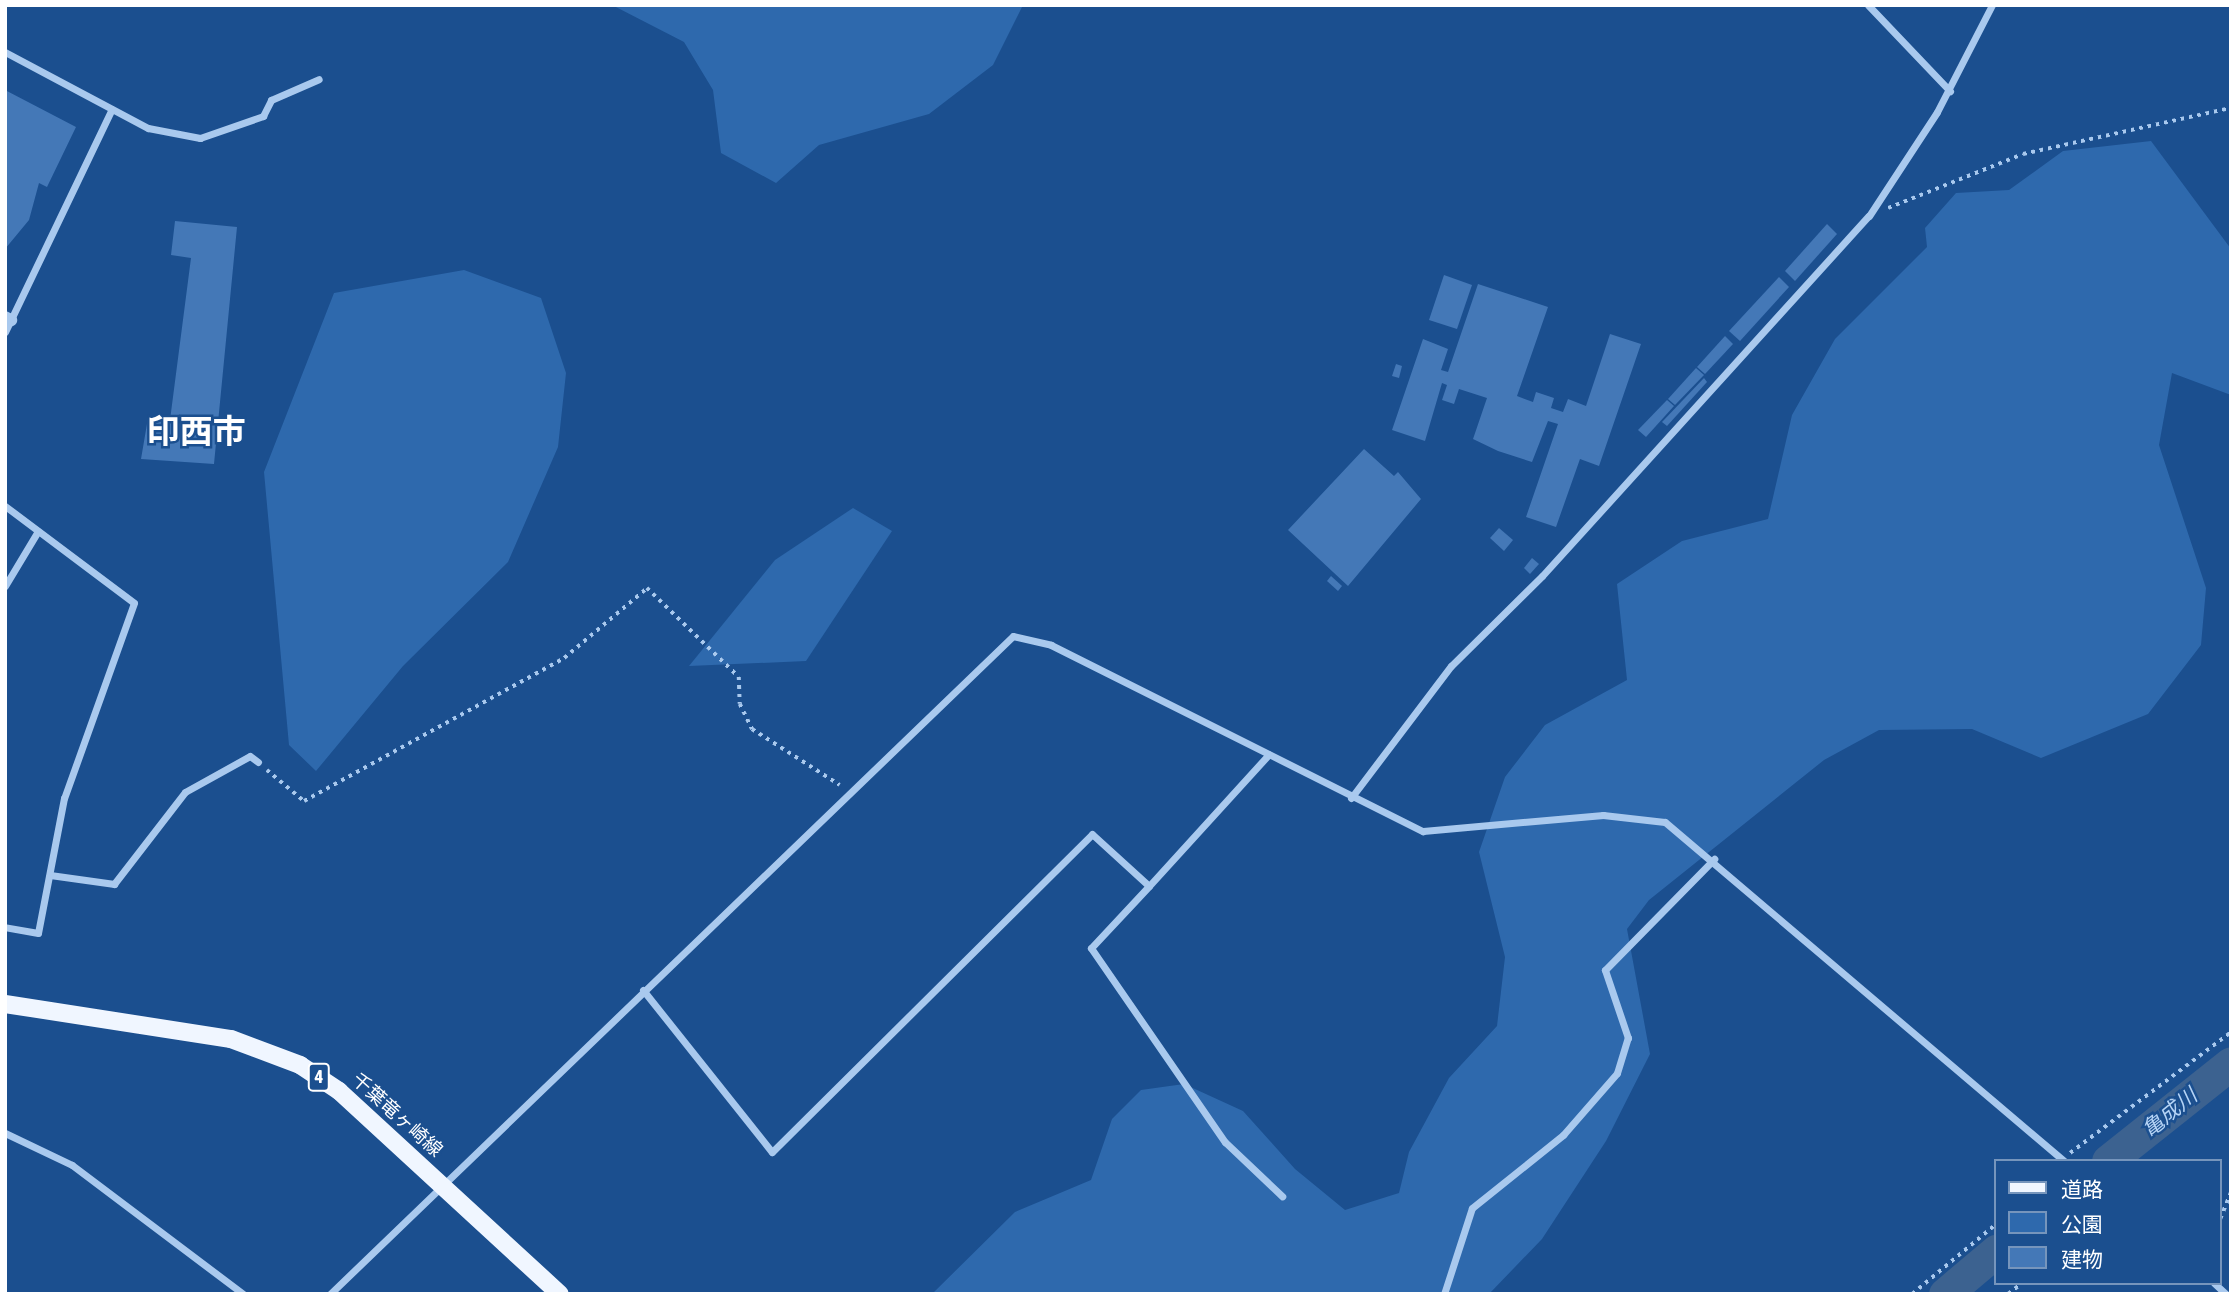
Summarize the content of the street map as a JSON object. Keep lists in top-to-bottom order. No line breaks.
{"streets":{"main road":["4","千葉竜ヶ崎線"]},"districts":["印西市"],"water":["亀成川"],"legend":["道路","公園","建物"]}
